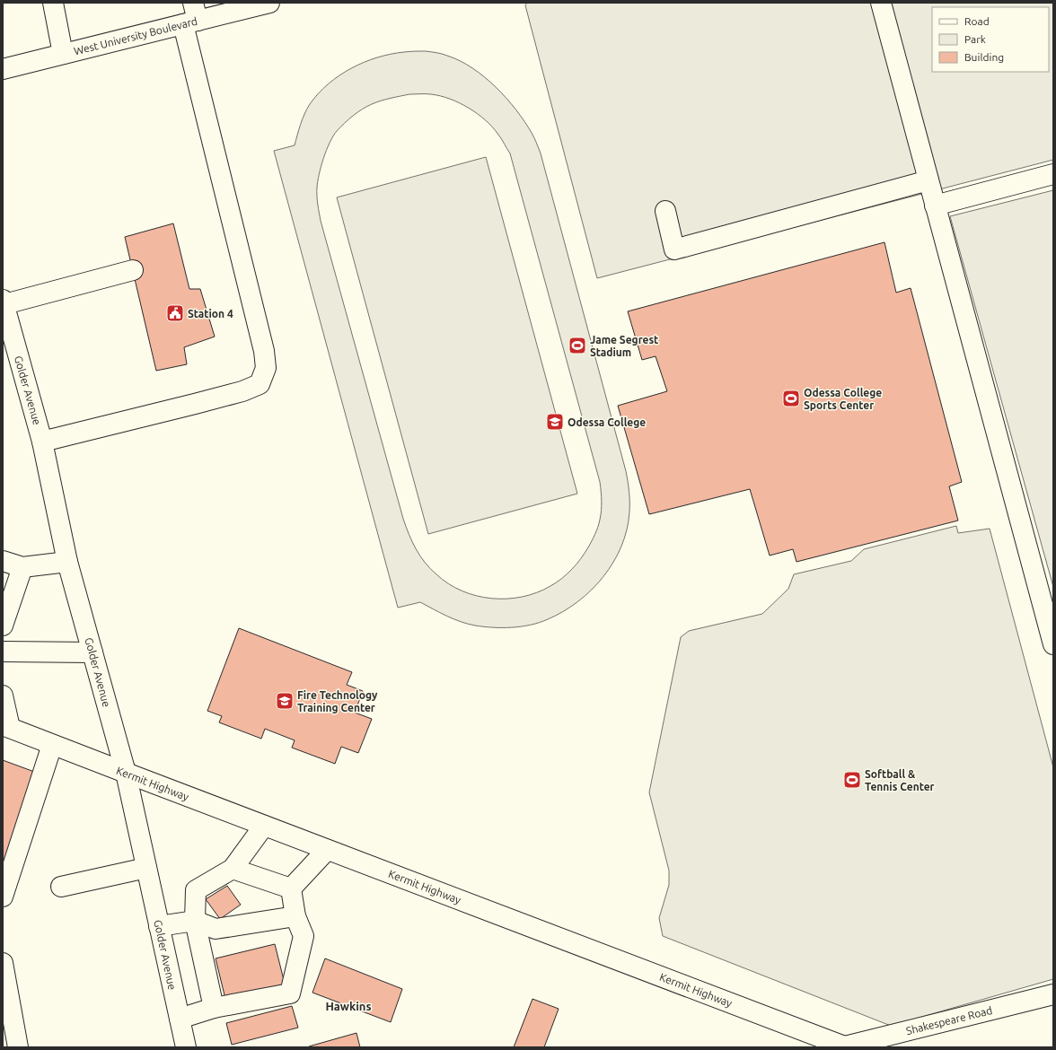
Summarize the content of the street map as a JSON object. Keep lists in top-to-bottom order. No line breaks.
{"streets":{"main road":["West University Boulevard","Golder Avenue","Kermit Highway","Shakespeare Road"]},"crossings":[["Golder Avenue","Kermit Highway"],["Kermit Highway","Shakespeare Road"]],"districts":["Hawkins"],"places":{"public building":["Station 4"],"sports":["Jame Segrest Stadium","Odessa College Sports Center","Softball & Tennis Center"],"school or university":["Odessa College","Fire Technology Training Center"]},"legend":["Road","Park","Building"]}
